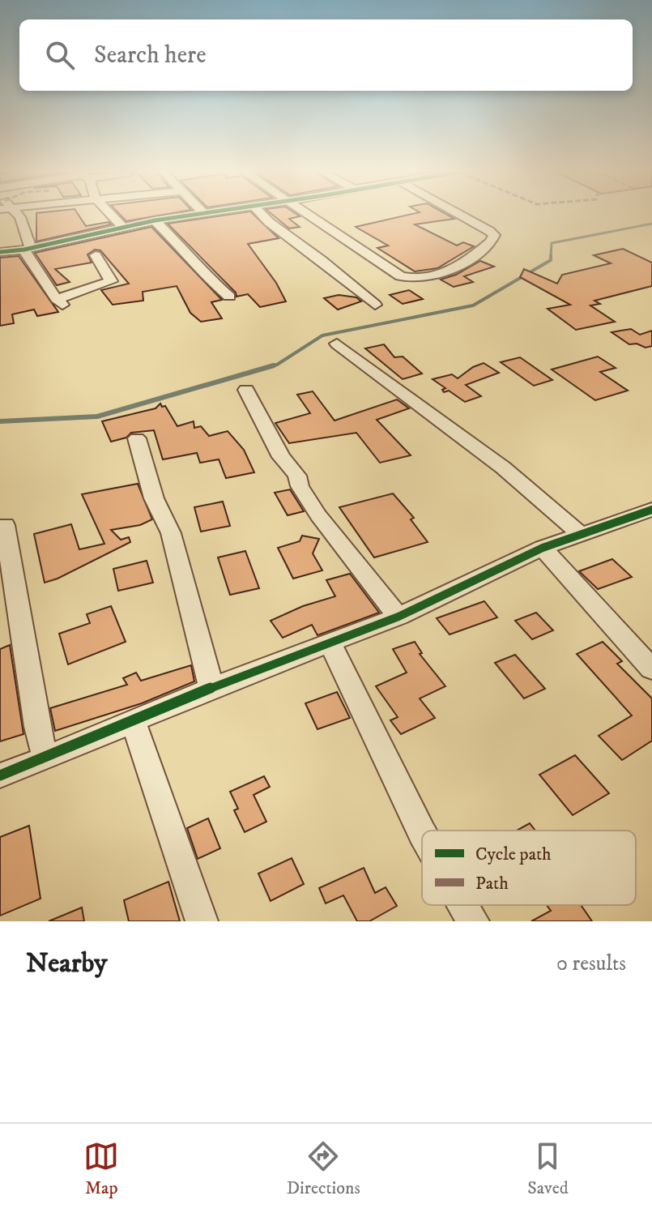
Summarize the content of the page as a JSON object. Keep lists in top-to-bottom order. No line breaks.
{"legend":["Cycle path","Path"],"page":{"search":"Search here","heading":["Nearby","0 results"],"nav":["Map","Directions","Saved"]}}
